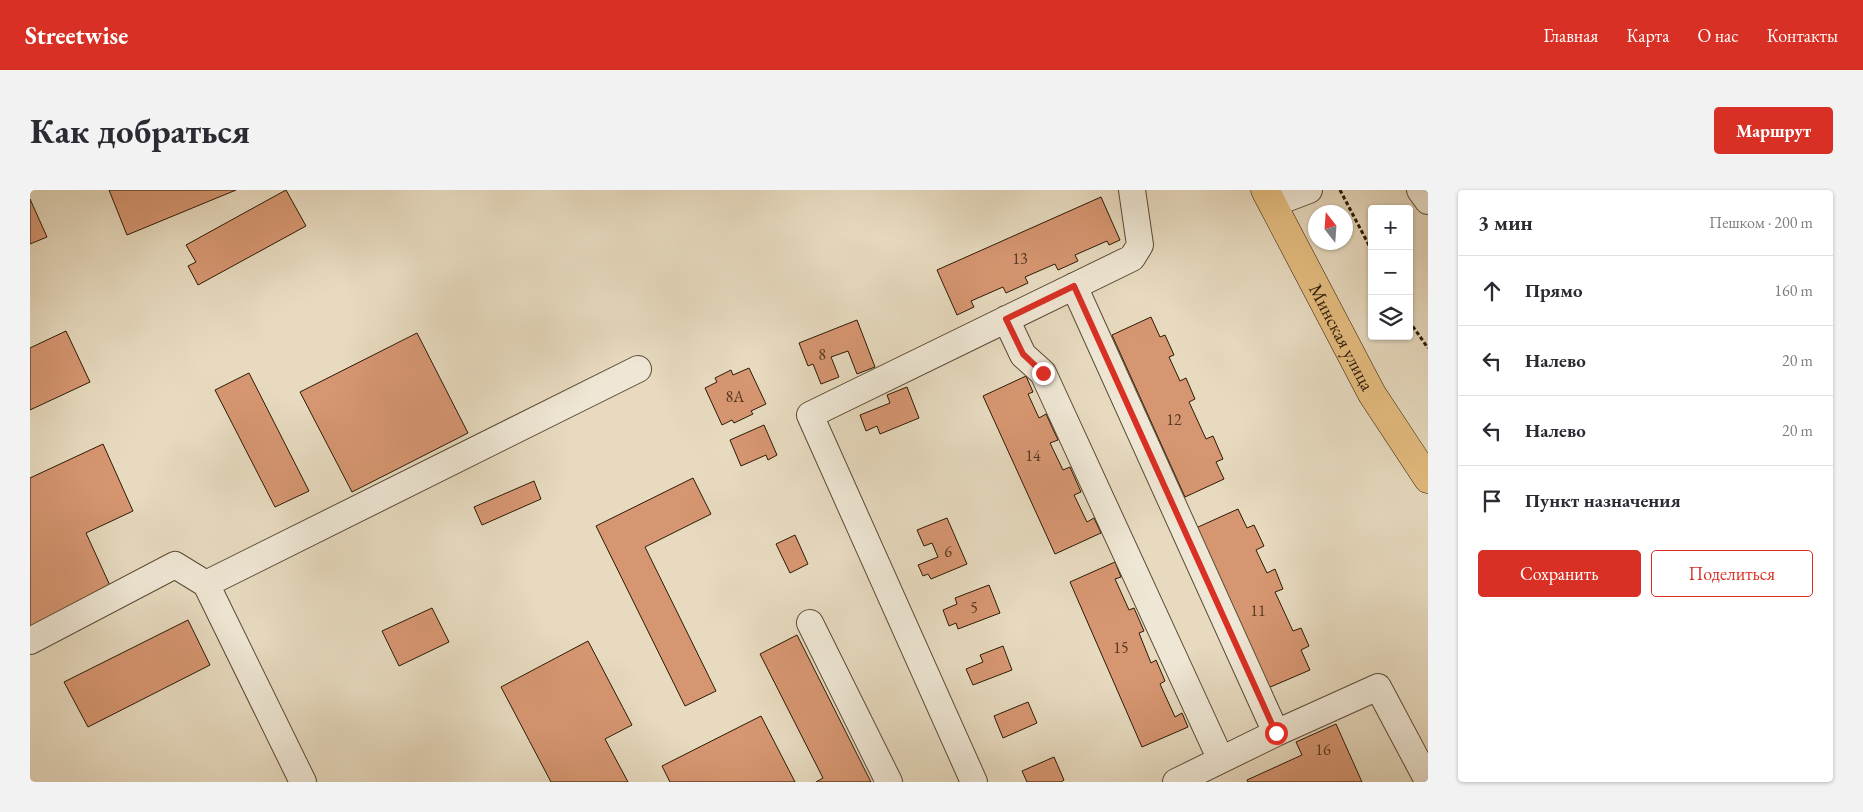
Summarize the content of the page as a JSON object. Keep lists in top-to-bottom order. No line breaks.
{"streets":{"main road":["Минская улица"]},"house_numbers":["13","8","8А","12","14","6","5","11","15","16"],"north":"top","page":{"header":"Streetwise","nav":["Главная","Карта","О нас","Контакты"],"buttons":["Маршрут",["Сохранить","Поделиться"]],"title":"Как добраться","heading":["3 мин","Пешком · 200 m"],"map_buttons":["+","−"],"list":[["Прямо","160 m"],["Налево","20 m"],["Налево","20 m"],"Пункт назначения"]}}
